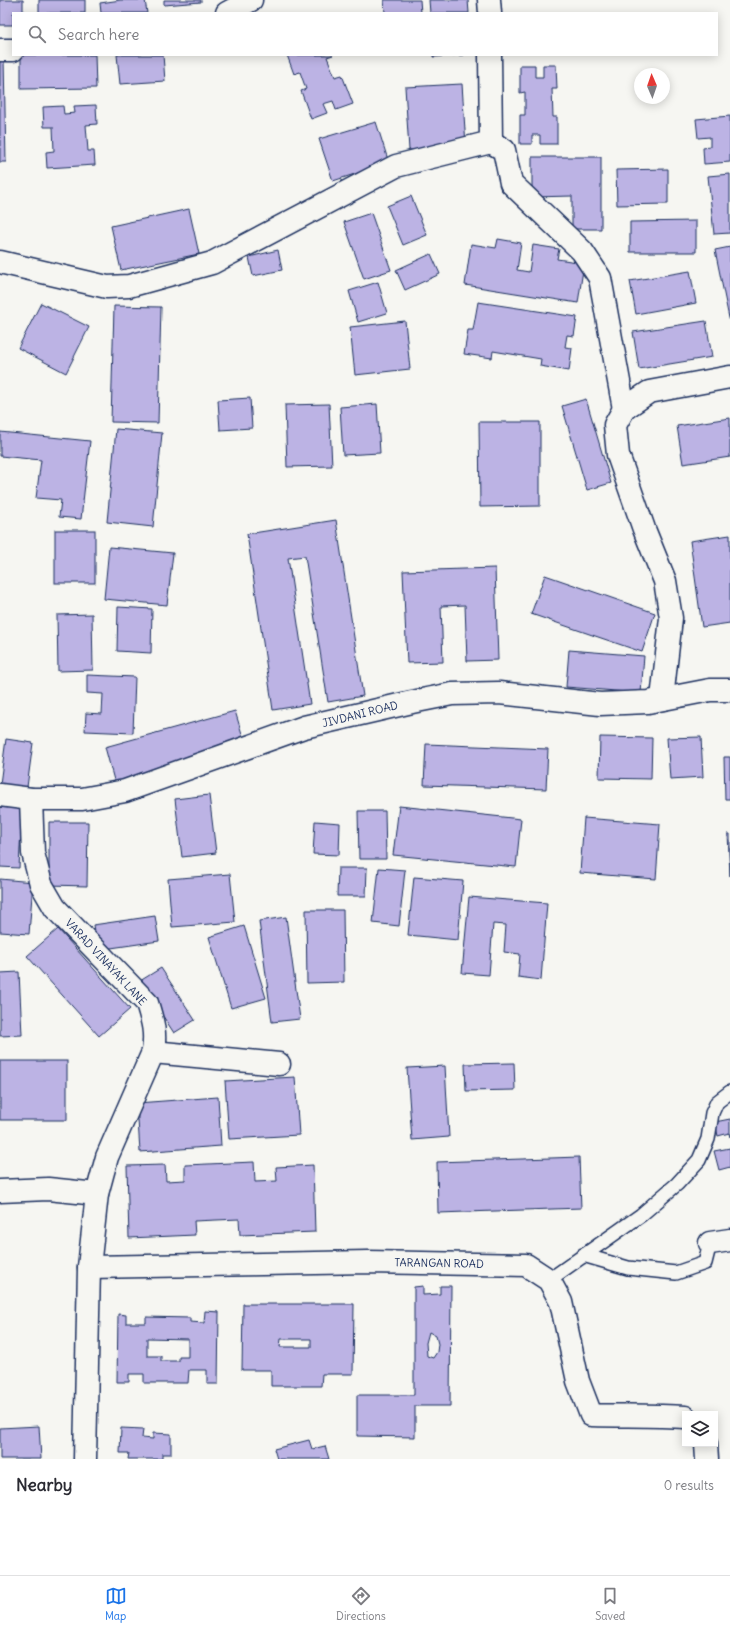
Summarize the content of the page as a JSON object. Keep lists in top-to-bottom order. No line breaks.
{"streets":{"street":["JIVDANI ROAD","VARAD VINAYAK LANE","TARANGAN ROAD"]},"crossings":[["JIVDANI ROAD","VARAD VINAYAK LANE"],["VARAD VINAYAK LANE","TARANGAN ROAD"]],"north":"top","page":{"search":"Search here","heading":["Nearby","0 results"],"nav":["Map","Directions","Saved"]}}
